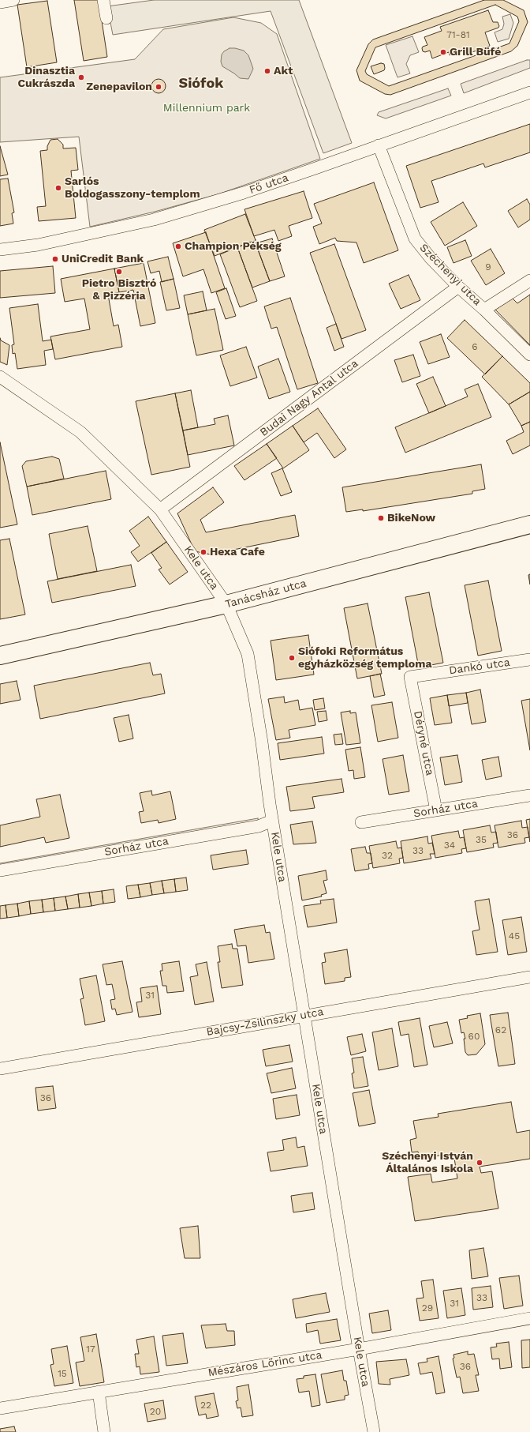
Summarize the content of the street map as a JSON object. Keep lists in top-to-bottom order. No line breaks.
{"streets":{"main road":["Tanácsház utca"],"street":["Fő utca","Széchenyi utca","Budai Nagy Antal utca","Kele utca","Dankó utca","Déryné utca","Sorház utca","Bajcsy-Zsilinszky utca","Mészáros Lőrinc utca"]},"crossings":[["Fő utca","Széchenyi utca"],["Széchenyi utca","Budai Nagy Antal utca"],["Budai Nagy Antal utca","Kele utca"],["Kele utca","Tanácsház utca"],["Kele utca","Sorház utca"],["Kele utca","Bajcsy-Zsilinszky utca"],["Kele utca","Mészáros Lőrinc utca"],["Dankó utca","Déryné utca"],["Déryné utca","Sorház utca"]],"districts":["Siófok"],"parks":["Millennium park"],"places":["Grill Büfé","Akt","Dinasztia Cukrászda","Zenepavilon","Sarlós Boldogasszony-templom","Champion Pékség","UniCredit Bank","Pietro Bisztró & Pizzéria","BikeNow","Hexa Cafe","Siófoki Református egyházközség temploma","Széchenyi István Általános Iskola"],"house_numbers":["71-81","9","6","36","35","34","33","32","45","31","62","60","36","33","31","29","17","36","15","22","20"]}
